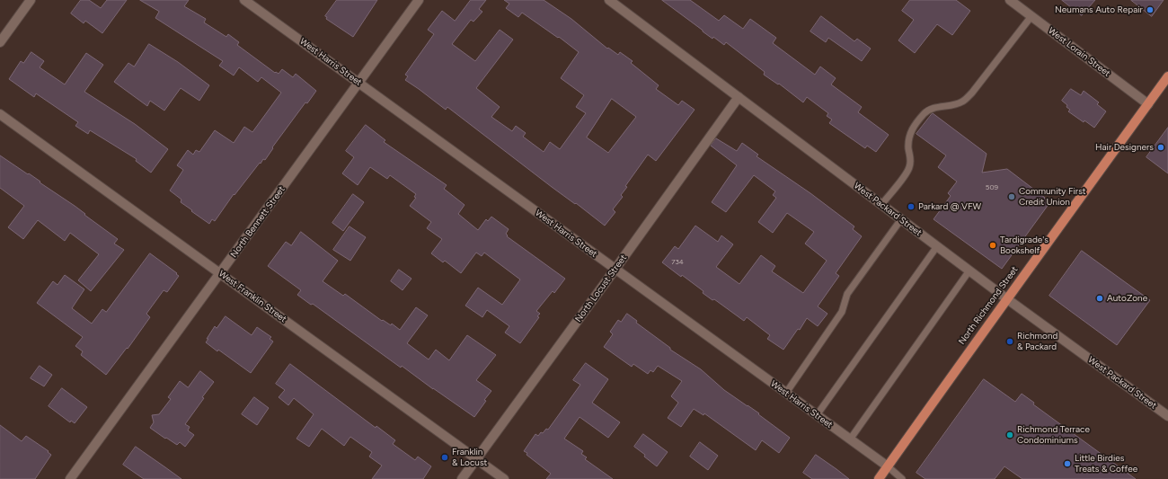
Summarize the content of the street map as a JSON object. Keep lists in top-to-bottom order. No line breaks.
{"streets":{"main road":["North Richmond Street"],"street":["West Lorain Street","West Harris Street","West Packard Street","North Bennett Street","North Locust Street","West Franklin Street"]},"crossings":[["West Lorain Street","North Richmond Street"],["West Harris Street","North Bennett Street"],["West Harris Street","North Locust Street"],["West Harris Street","North Richmond Street"],["West Packard Street","North Locust Street"],["West Packard Street","North Richmond Street"],["North Bennett Street","West Franklin Street"],["North Locust Street","West Franklin Street"]],"places":["Neumans Auto Repair","Hair Designers","Community First Credit Union","Parkard @ VFW","Tardigrade's Bookshelf","AutoZone","Richmond & Packard","Richmond Terrace Condominiums","Franklin & Locust","Little Birdies Treats & Coffee"],"house_numbers":["509","734"]}
